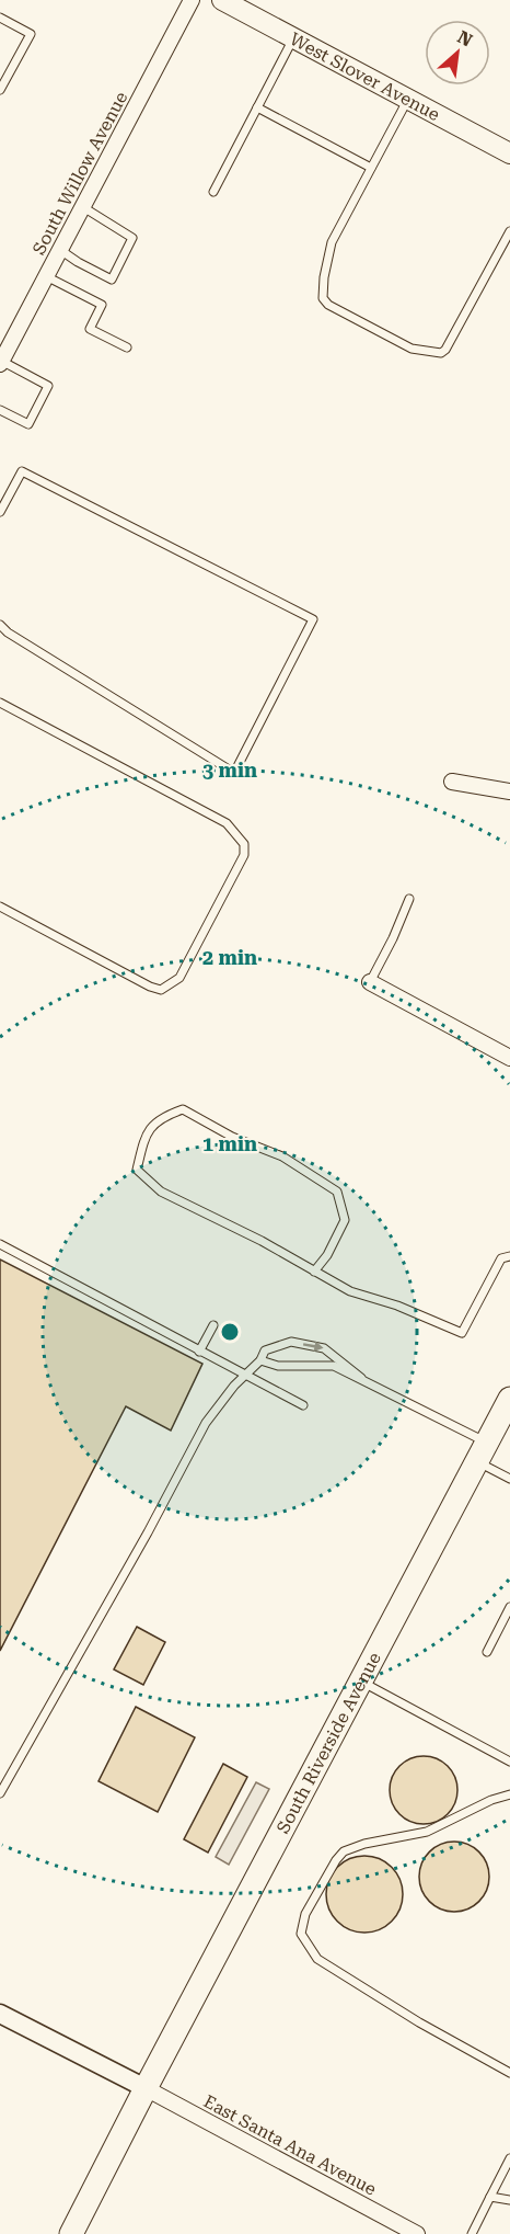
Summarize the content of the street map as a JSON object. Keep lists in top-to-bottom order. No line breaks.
{"streets":{"main road":["West Slover Avenue","South Riverside Avenue"],"street":["South Willow Avenue","East Santa Ana Avenue"]},"crossings":[["South Riverside Avenue","East Santa Ana Avenue"]],"north":"top right","rings":["3 min","2 min","1 min"]}
